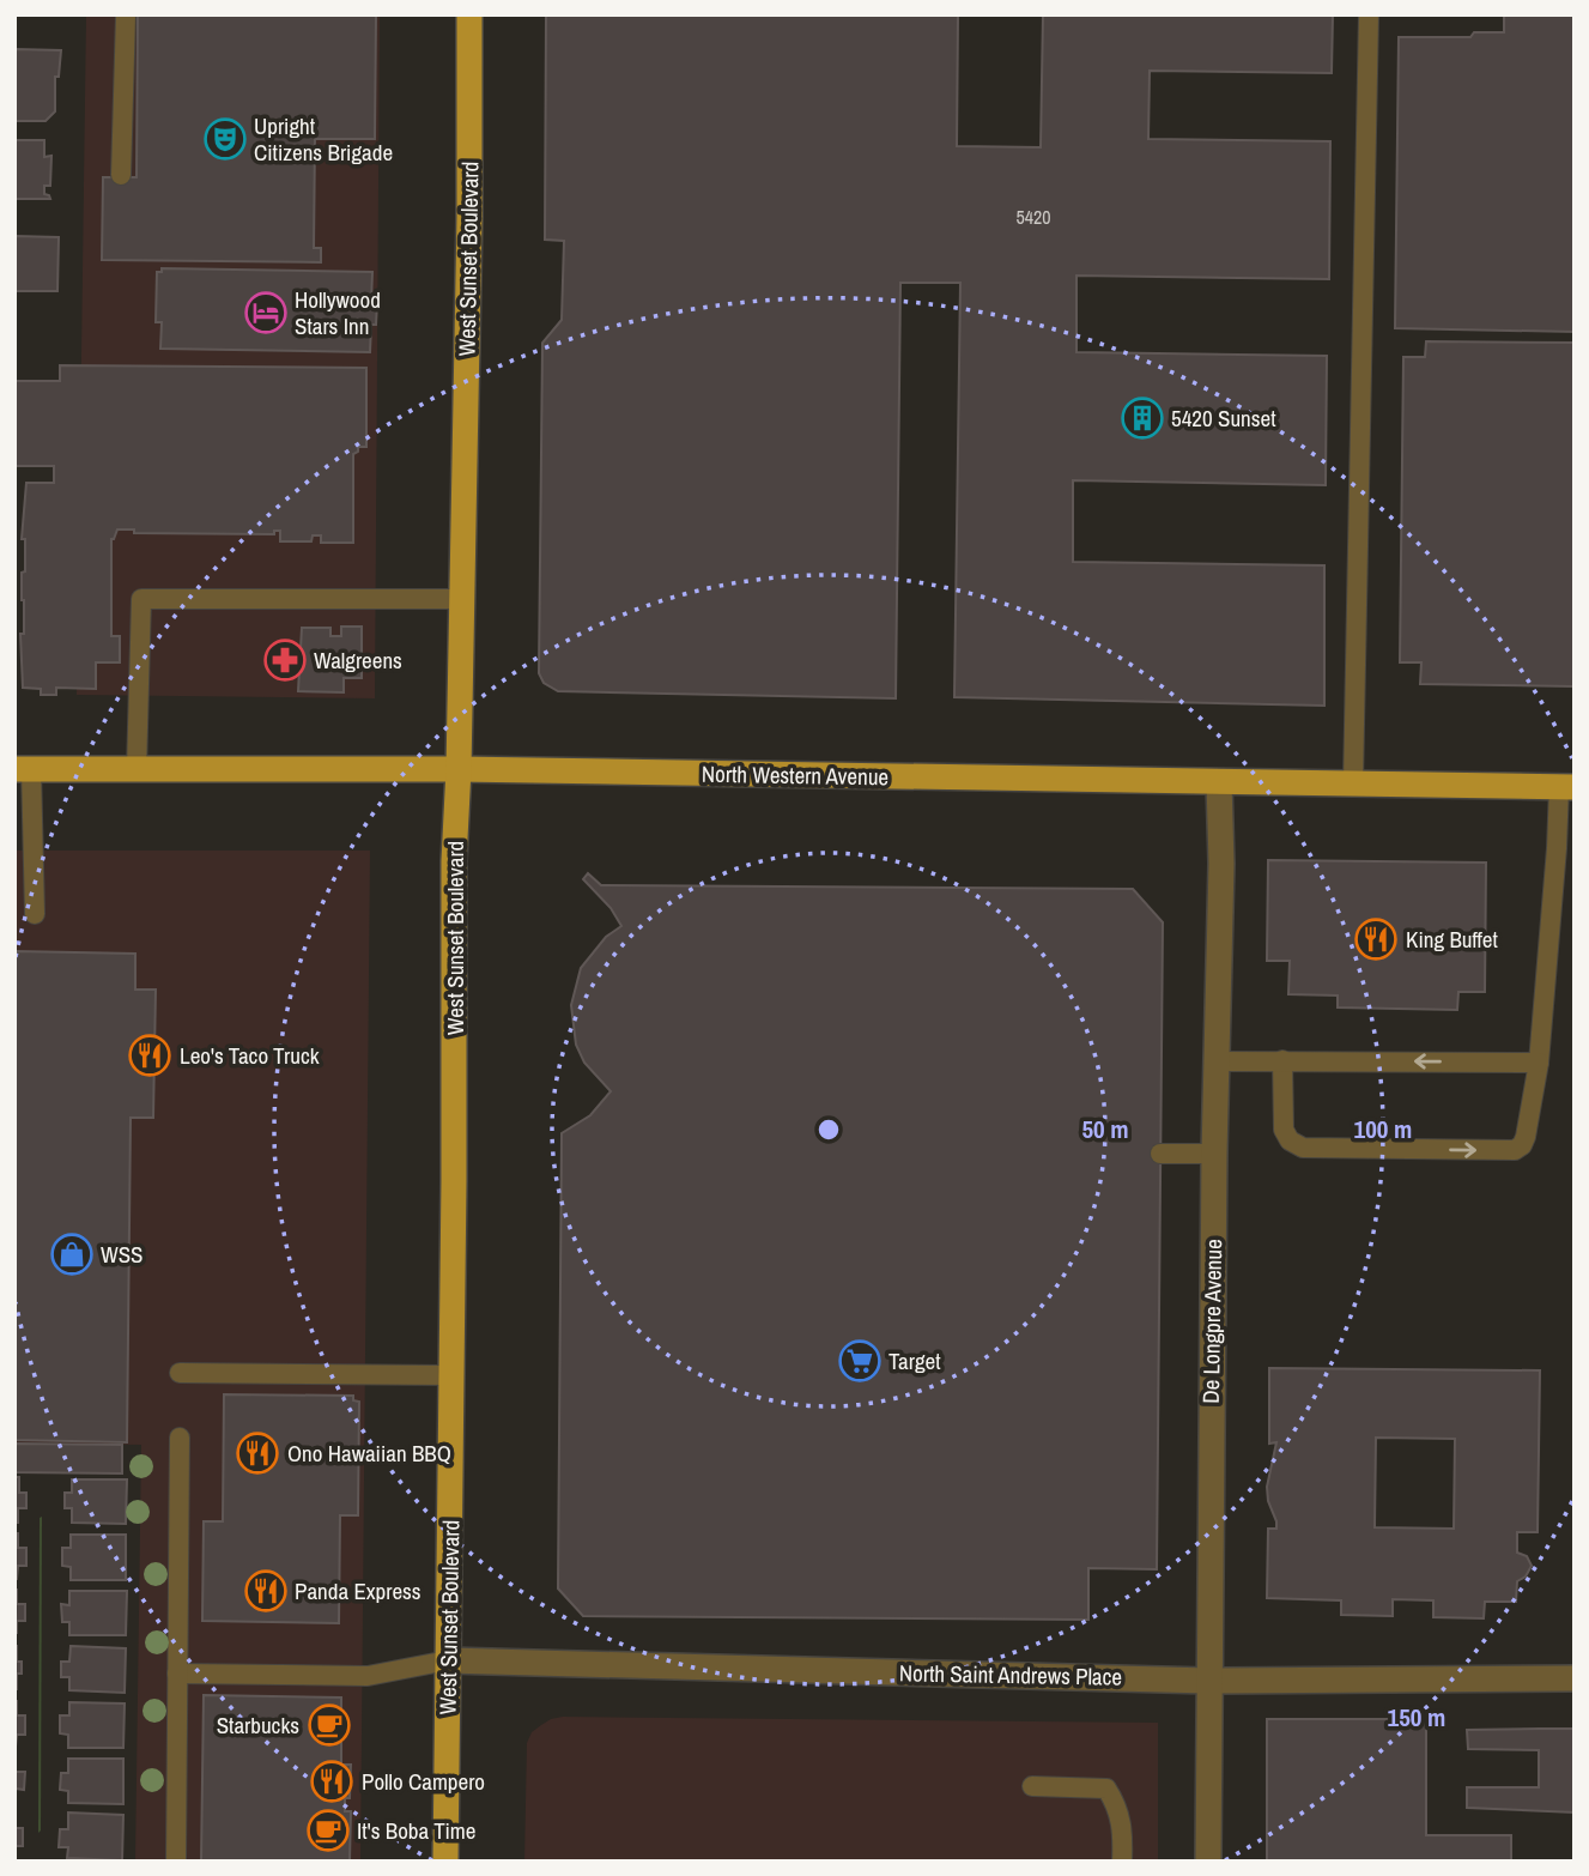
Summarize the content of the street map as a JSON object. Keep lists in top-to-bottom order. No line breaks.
{"streets":{"main road":["West Sunset Boulevard","North Western Avenue"],"street":["De Longpre Avenue","North Saint Andrews Place"]},"crossings":[["West Sunset Boulevard","North Western Avenue"],["West Sunset Boulevard","North Saint Andrews Place"],["North Western Avenue","De Longpre Avenue"],["De Longpre Avenue","North Saint Andrews Place"]],"places":{"theatre":["Upright Citizens Brigade"],"hotel":["Hollywood Stars Inn"],"building":["5420 Sunset"],"pharmacy":["Walgreens"],"restaurant":["King Buffet","Leo's Taco Truck","Ono Hawaiian BBQ","Panda Express","Pollo Campero"],"shop":["WSS"],"supermarket":["Target"],"cafe":["Starbucks","It's Boba Time"]},"house_numbers":["5420"],"rings":["50 m","100 m","150 m"]}
